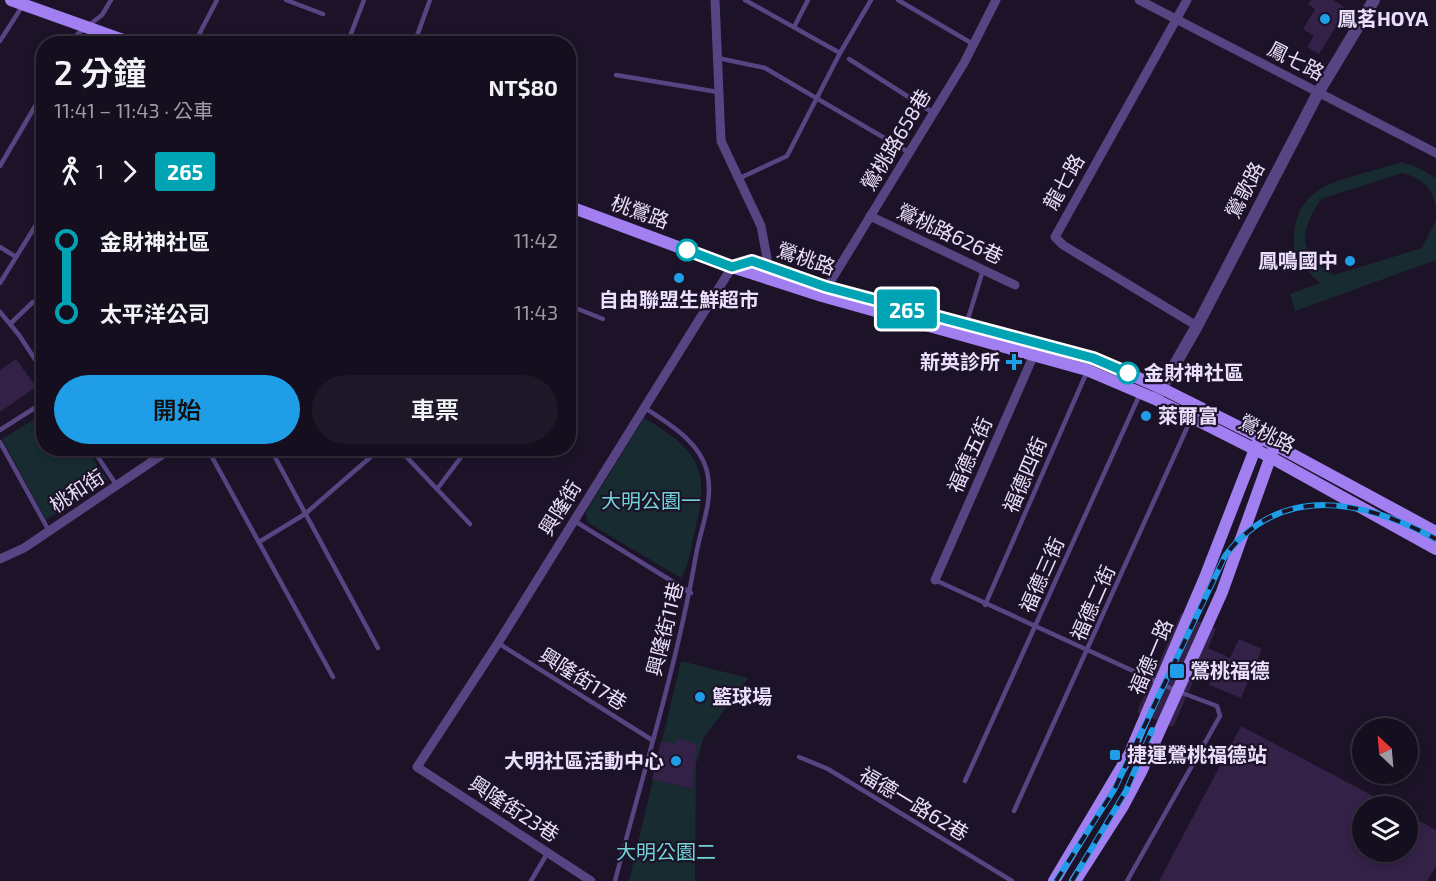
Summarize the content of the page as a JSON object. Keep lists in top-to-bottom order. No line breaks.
{"streets":{"main road":["桃鶯路","鶯桃路","福德一路"],"street":["鳳七路","鶯桃路658巷","龍七路","鶯歌路","鶯桃路626巷","福德五街","桃和街","興隆街","興隆街23巷"],"lane":["福德四街","福德三街","福德二街","興隆街11巷","興隆街17巷","福德一路62巷"]},"crossings":[["鳳七路","龍七路"],["鳳七路","鶯歌路"],["鶯桃路658巷","鶯桃路626巷"],["鶯桃路658巷","鶯桃路"],["龍七路","鶯歌路"],["鶯歌路","鶯桃路"],["桃鶯路","鶯桃路"],["桃鶯路","興隆街"],["鶯桃路","福德五街"],["鶯桃路","福德四街"],["鶯桃路","興隆街"],["鶯桃路","福德三街"],["鶯桃路","福德二街"],["鶯桃路","福德一路"],["興隆街","興隆街11巷"],["興隆街","興隆街17巷"],["興隆街","興隆街23巷"],["興隆街11巷","興隆街17巷"]],"parks":["大明公園一","大明公園二"],"places":{"other":["鳳茗HOYA","鳳鳴國中","自由聯盟生鮮超市","金財神社區","萊爾富","籃球場","大明社區活動中心"],"health":["新英診所"],"transit":["鶯桃福德","捷運鶯桃福德站"]},"lines":["bus line 265"],"north":"top left","page":{"on_map":"265","heading":["2 分鐘","11:41 – 11:43 · 公車","NT$80"],"legs":["1","265"],"list":[{"name":"金財神社區","value":"11:42"},{"name":"太平洋公司","value":"11:43"}],"buttons":["開始","車票"]}}
